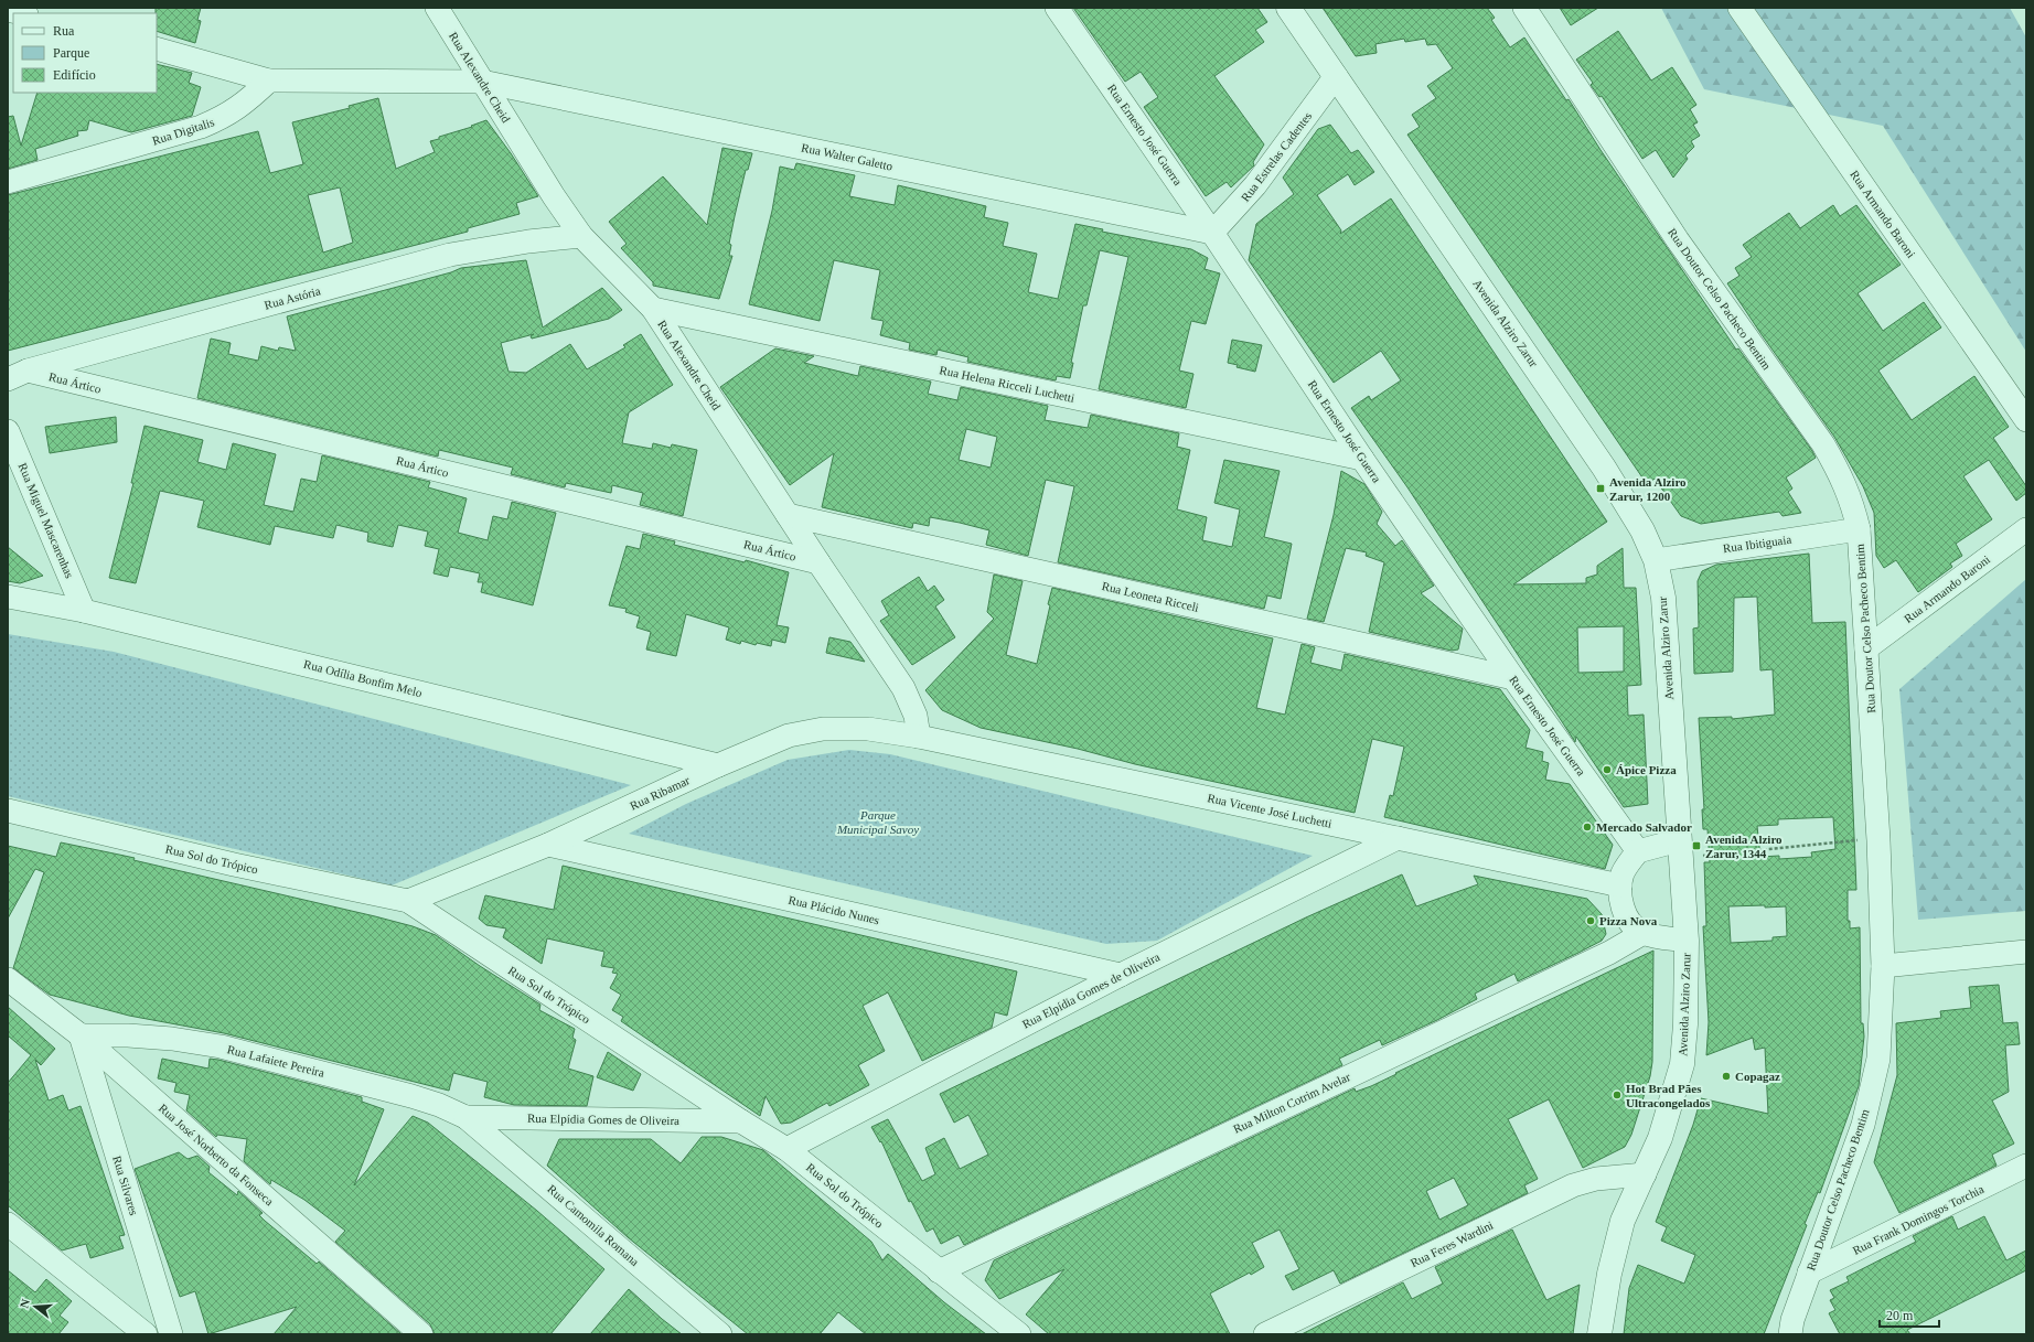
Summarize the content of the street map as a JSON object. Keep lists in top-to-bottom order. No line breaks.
{"streets":{"street":["Rua Alexandre Cheid","Rua Digitalis","Rua Ernesto José Guerra","Rua Walter Galetto","Rua Estrelas Cadentes","Rua Armando Baroni","Rua Astória","Rua Doutor Celso Pacheco Bentim","Avenida Alziro Zarur","Rua Ártico","Rua Helena Ricceli Luchetti","Rua Miguel Mascarenhas","Rua Ibitiguaia","Rua Leoneta Ricceli","Rua Odília Bonfim Melo","Rua Ribamar","Rua Vicente José Luchetti","Rua Sol do Trópico","Rua Plácido Nunes","Rua Elpídia Gomes de Oliveira","Rua Lafaiete Pereira","Rua Milton Cotrim Avelar","Rua José Norberto da Fonseca","Rua Silvares","Rua Frank Domingos Torchia","Rua Camomila Romana","Rua Feres Wardini"]},"crossings":[["Rua Alexandre Cheid","Rua Walter Galetto"],["Rua Alexandre Cheid","Rua Astória"],["Rua Alexandre Cheid","Rua Ártico"],["Rua Alexandre Cheid","Rua Helena Ricceli Luchetti"],["Rua Alexandre Cheid","Rua Leoneta Ricceli"],["Rua Alexandre Cheid","Rua Ribamar"],["Rua Alexandre Cheid","Rua Vicente José Luchetti"],["Rua Ernesto José Guerra","Rua Walter Galetto"],["Rua Ernesto José Guerra","Rua Estrelas Cadentes"],["Rua Ernesto José Guerra","Rua Helena Ricceli Luchetti"],["Rua Ernesto José Guerra","Rua Leoneta Ricceli"],["Rua Walter Galetto","Rua Estrelas Cadentes"],["Rua Estrelas Cadentes","Avenida Alziro Zarur"],["Rua Armando Baroni","Rua Doutor Celso Pacheco Bentim"],["Rua Astória","Rua Ártico"],["Rua Doutor Celso Pacheco Bentim","Rua Ibitiguaia"],["Rua Doutor Celso Pacheco Bentim","Rua Frank Domingos Torchia"],["Avenida Alziro Zarur","Rua Ibitiguaia"],["Avenida Alziro Zarur","Rua Feres Wardini"],["Rua Miguel Mascarenhas","Rua Odília Bonfim Melo"],["Rua Odília Bonfim Melo","Rua Ribamar"],["Rua Ribamar","Rua Vicente José Luchetti"],["Rua Ribamar","Rua Sol do Trópico"],["Rua Ribamar","Rua Plácido Nunes"],["Rua Vicente José Luchetti","Rua Elpídia Gomes de Oliveira"],["Rua Sol do Trópico","Rua Elpídia Gomes de Oliveira"],["Rua Sol do Trópico","Rua Milton Cotrim Avelar"],["Rua Plácido Nunes","Rua Elpídia Gomes de Oliveira"],["Rua Elpídia Gomes de Oliveira","Rua Lafaiete Pereira"],["Rua Elpídia Gomes de Oliveira","Rua Camomila Romana"],["Rua Lafaiete Pereira","Rua José Norberto da Fonseca"],["Rua Lafaiete Pereira","Rua Silvares"],["Rua Lafaiete Pereira","Rua Camomila Romana"],["Rua José Norberto da Fonseca","Rua Silvares"]],"parks":["Parque Municipal Savoy"],"places":{"transit":["Avenida Alziro Zarur, 1200","Avenida Alziro Zarur, 1344"],"other":["Ápice Pizza","Mercado Salvador","Pizza Nova","Copagaz","Hot Brad Pães Ultracongelados"]},"legend":["Rua","Parque","Edifício"],"scale_bar":"20 m","north":"left"}
